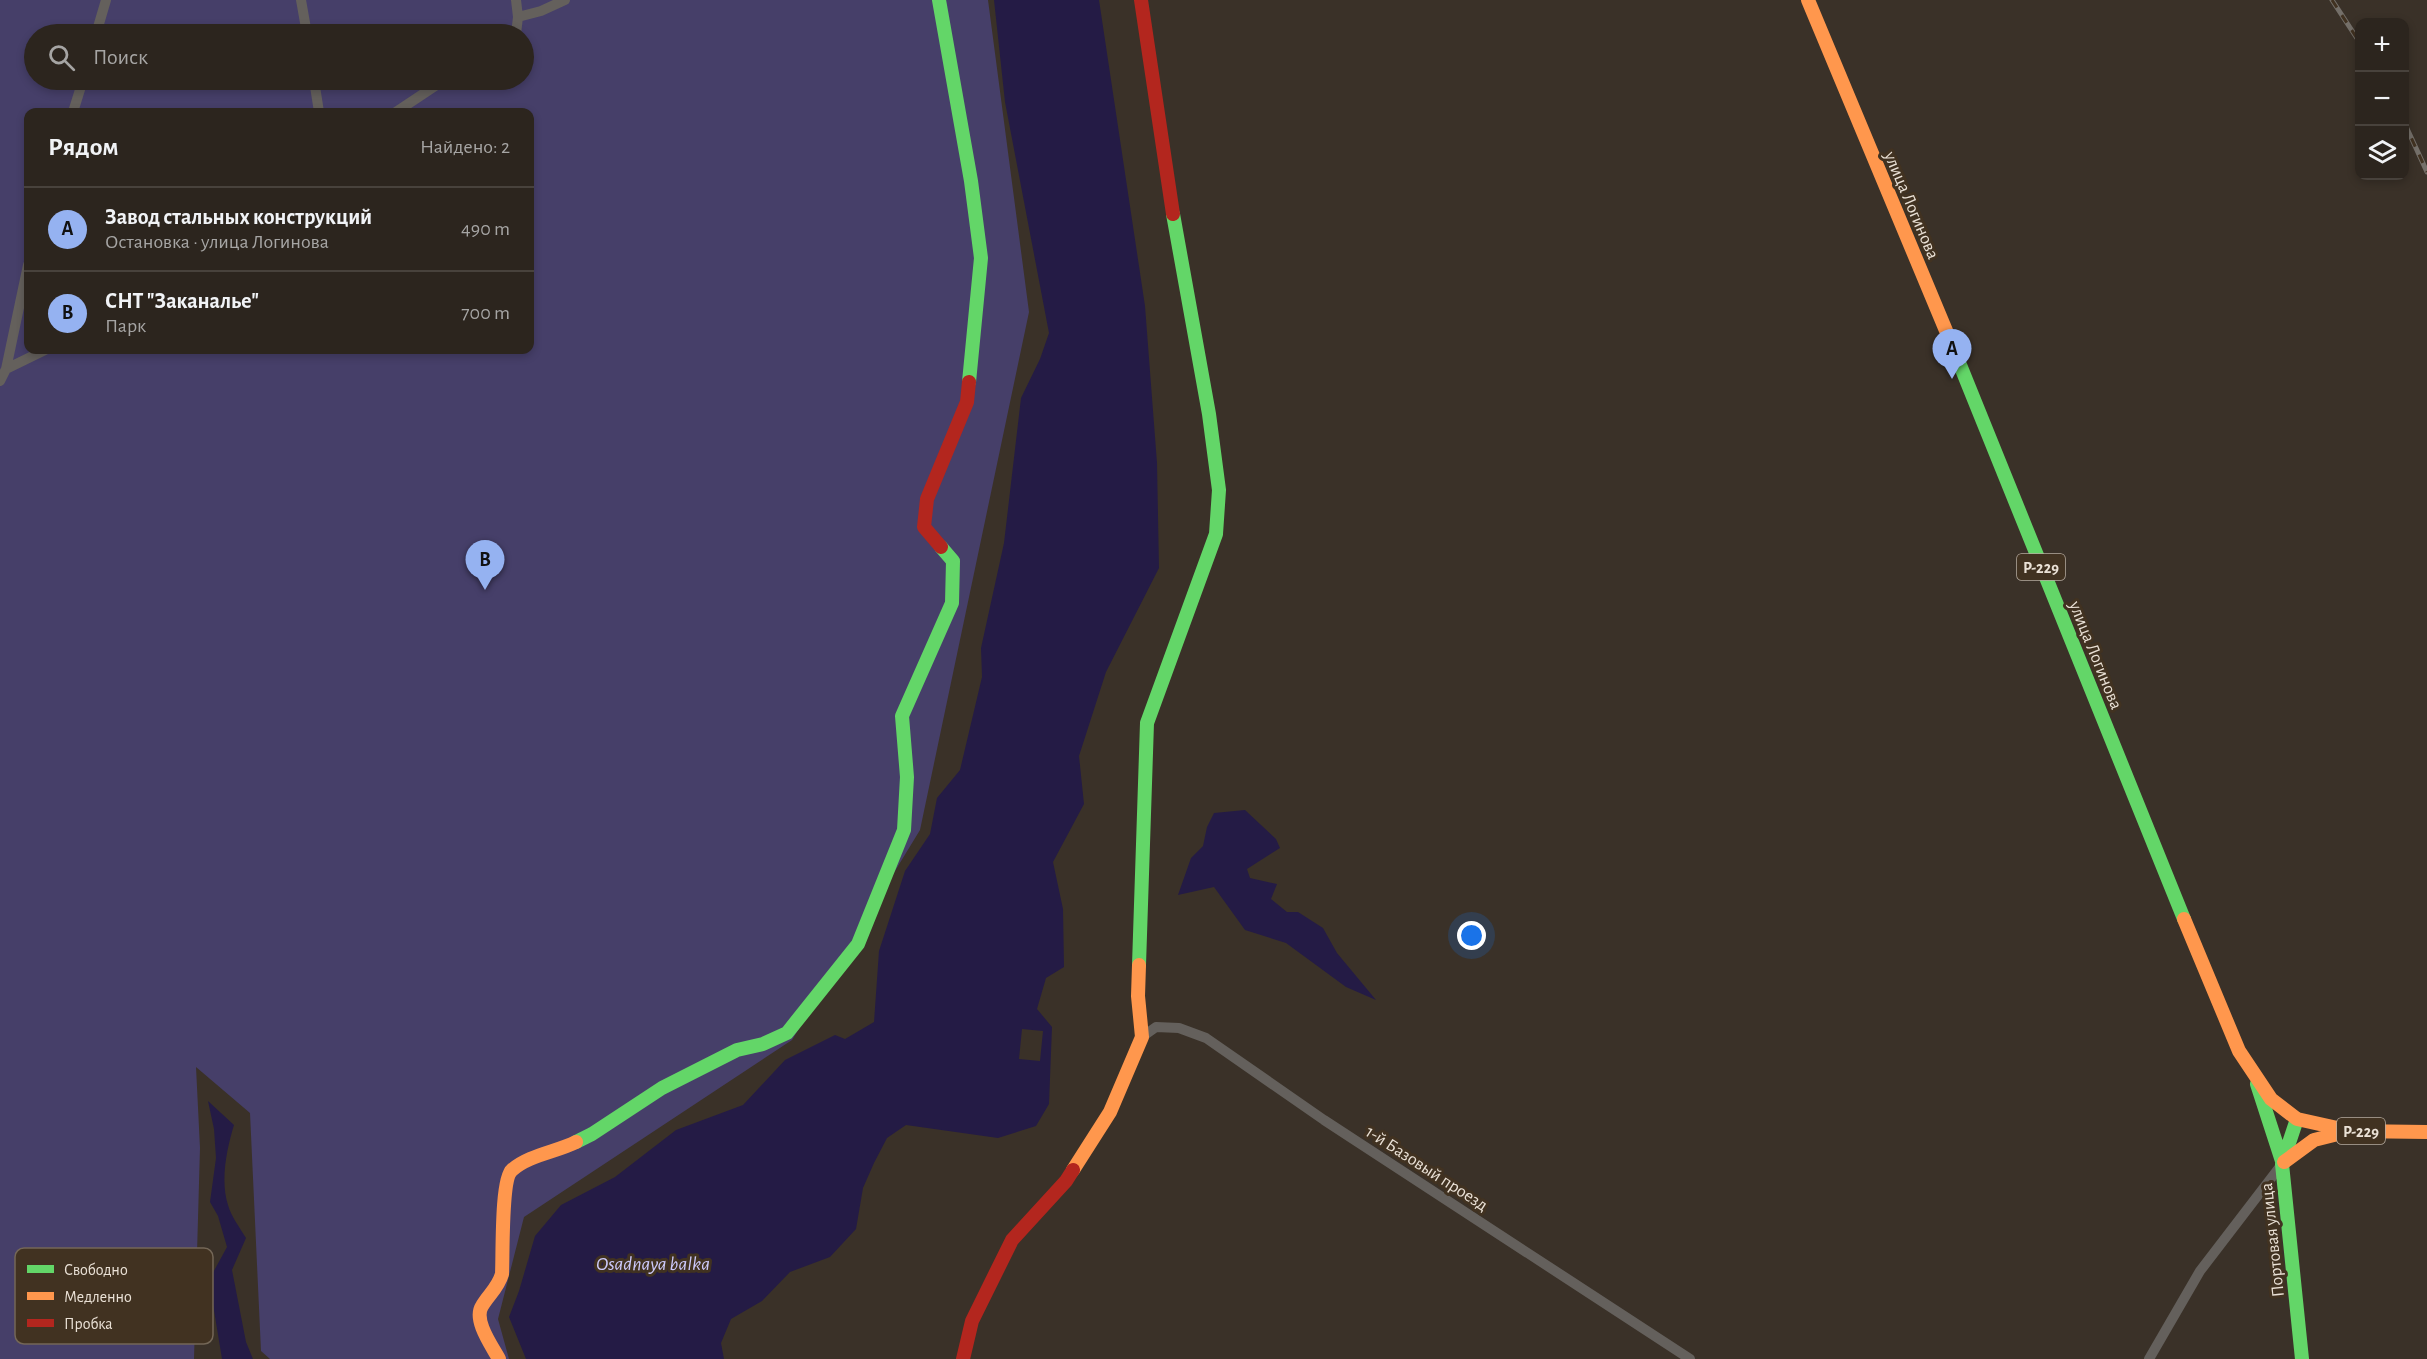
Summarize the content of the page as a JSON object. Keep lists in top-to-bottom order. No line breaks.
{"streets":{"street":["улица Логинова","Р-229","1-й Базовый проезд","Портовая улица"]},"crossings":[["улица Логинова","Портовая улица"]],"water":["Osadnaya balka"],"legend":["Свободно","Медленно","Пробка"],"page":{"map_buttons":["+","−"],"search":"Поиск","heading":["Рядом","Найдено: 2"],"list":[{"mark":"A","name":"Завод стальных конструкций","note":"Остановка · улица Логинова","value":"490 m"},{"mark":"B","name":"СНТ \"Заканалье\"","note":"Парк","value":"700 m"}],"pins":["A","B"]}}
